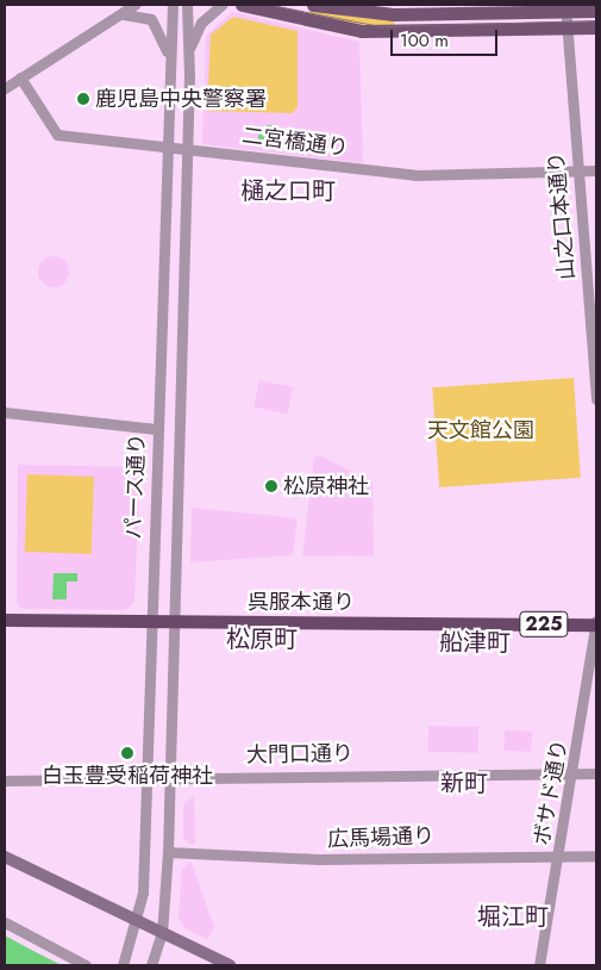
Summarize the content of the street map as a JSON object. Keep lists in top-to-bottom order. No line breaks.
{"streets":{"highway":["呉服本通り","225"],"street":["二宮橋通り","山之口本通り","パース通り","大門口通り","ボサド通り","広馬場通り"]},"crossings":[["二宮橋通り","山之口本通り"],["二宮橋通り","パース通り"],["パース通り","呉服本通り"],["パース通り","大門口通り"],["パース通り","広馬場通り"],["呉服本通り","ボサド通り"],["大門口通り","ボサド通り"],["ボサド通り","広馬場通り"]],"districts":["樋之口町","松原町","船津町","新町","堀江町"],"parks":["天文館公園"],"places":["鹿児島中央警察署","松原神社","白玉豊受稲荷神社"],"scale_bar":"100 m"}
